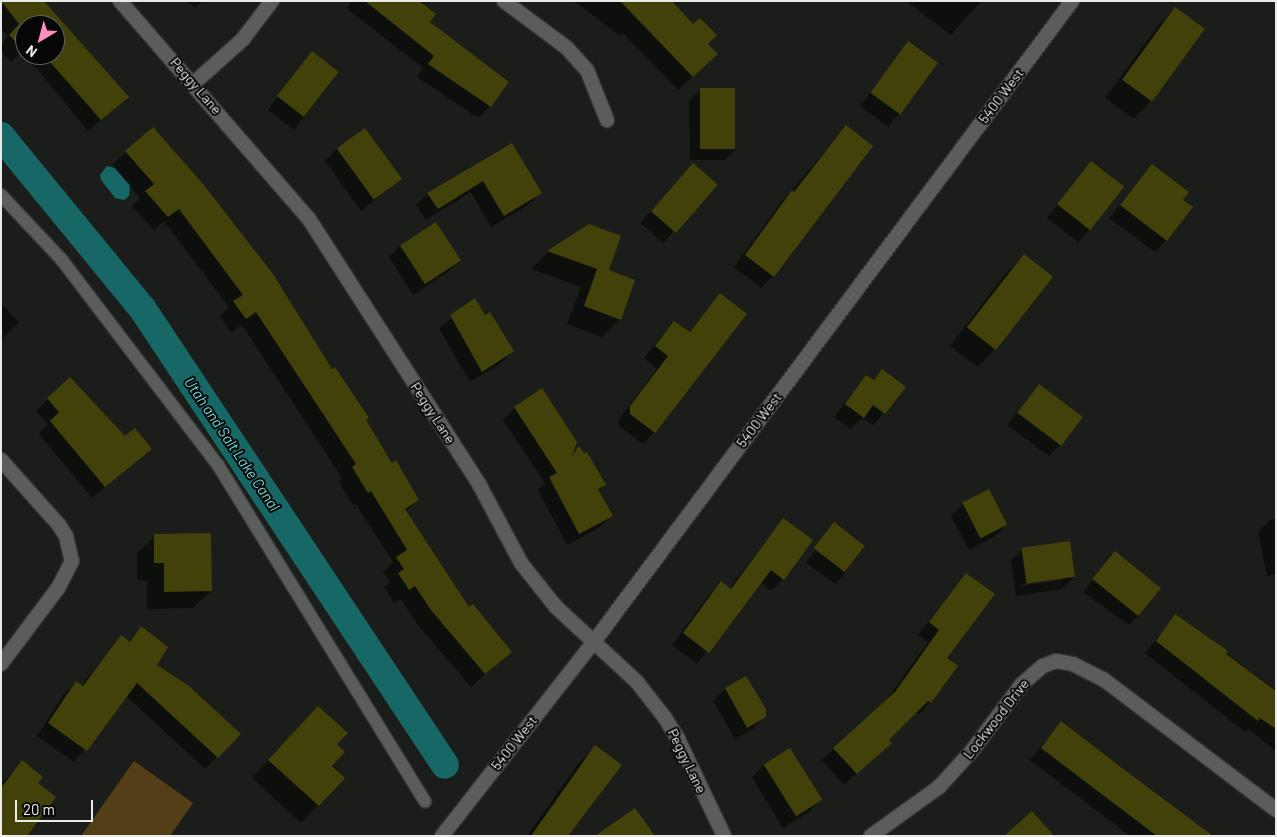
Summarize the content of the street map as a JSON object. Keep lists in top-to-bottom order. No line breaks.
{"streets":{"street":["Peggy Lane","5400 West","Lockwood Drive"]},"crossings":[["Peggy Lane","5400 West"]],"water":["Utah and Salt Lake Canal"],"scale_bar":"20 m","north":"bottom left"}
